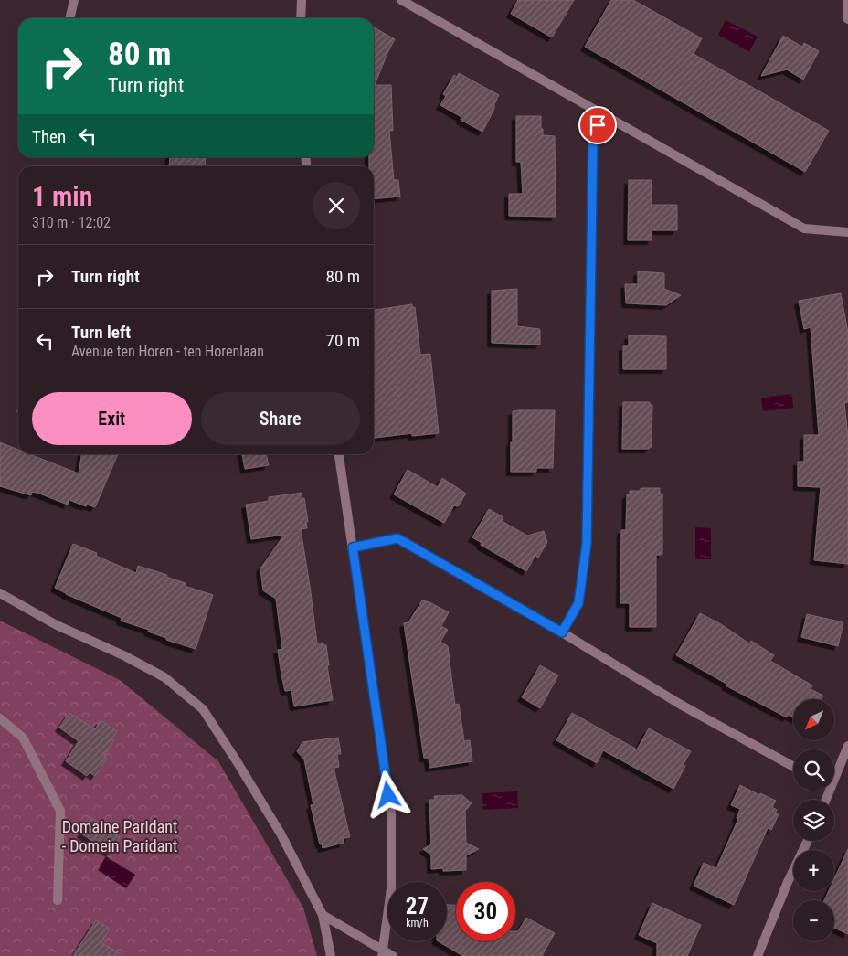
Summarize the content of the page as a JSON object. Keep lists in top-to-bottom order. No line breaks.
{"parks":["Domaine Paridant - Domein Paridant"],"north":"bottom left","page":{"turn":["80 m","Turn right"],"then":"Then","heading":["1 min","310 m · 12:02"],"list":[{"name":"Turn right","value":"80 m"},{"name":"Turn left","note":"Avenue ten Horen - ten Horenlaan","value":"70 m"}],"buttons":["Exit","Share"],"map_buttons":["+","−"],"speed":"27 km/h","limit":"30"}}
